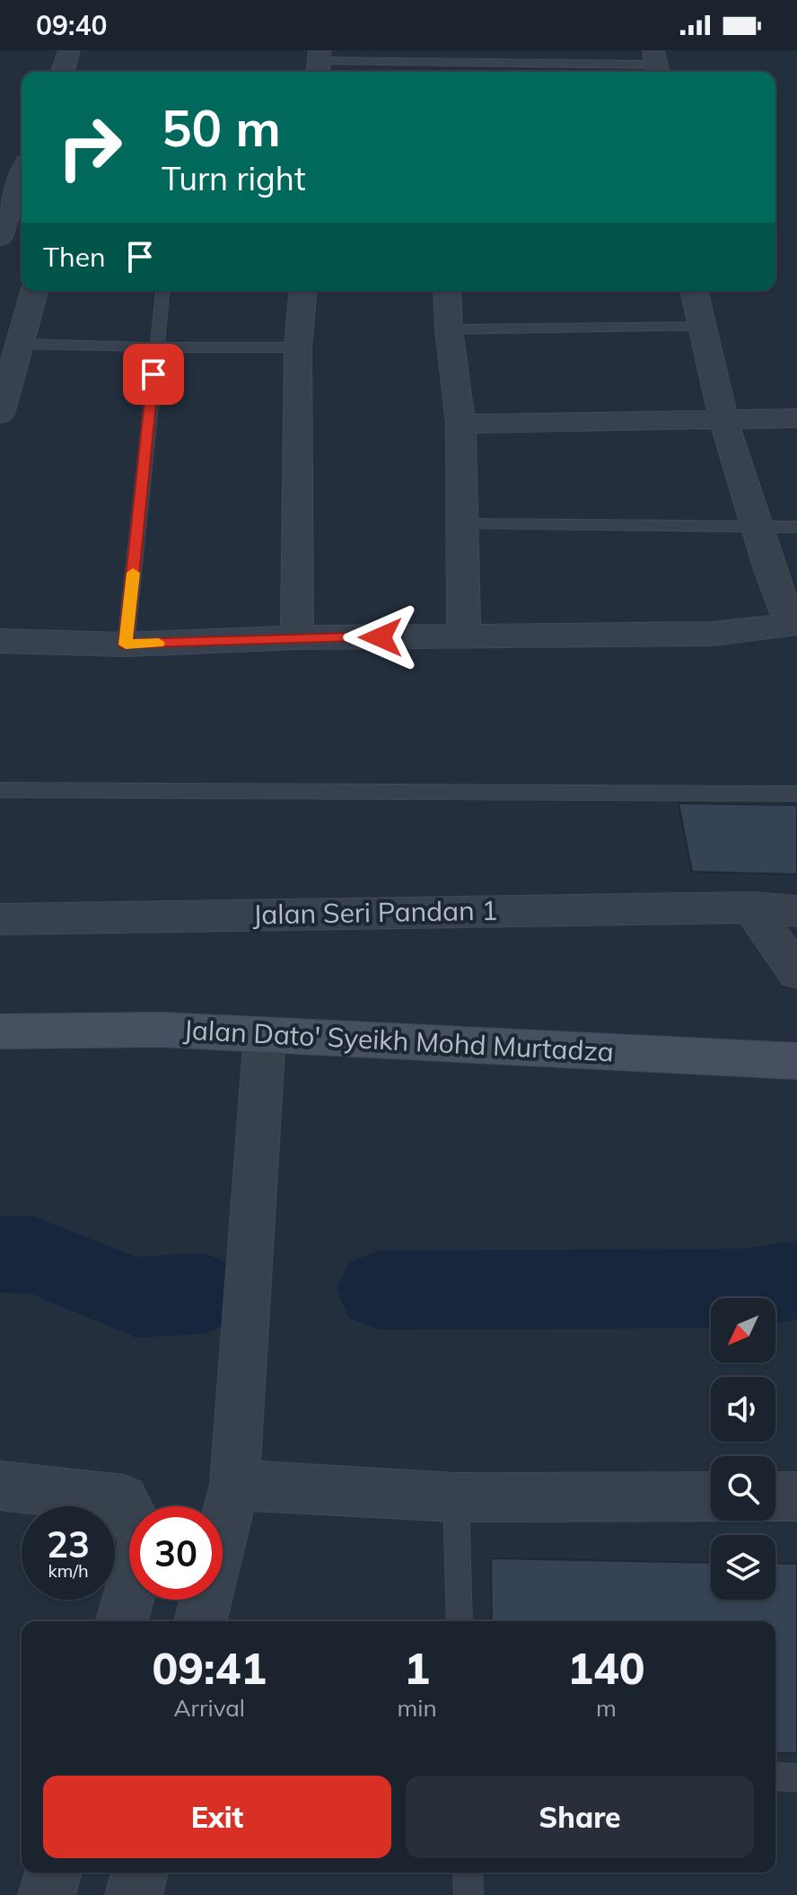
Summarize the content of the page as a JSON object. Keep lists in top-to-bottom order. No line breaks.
{"streets":{"main road":["Jalan Dato' Syeikh Mohd Murtadza"],"street":["Jalan Seri Pandan 1"]},"north":"bottom left","page":{"status":"09:40","turn":["50 m","Turn right"],"then":"Then","speed":"23 km/h","limit":"30","eta":["09:41","Arrival","1","min","140","m"],"buttons":["Exit","Share"]}}
